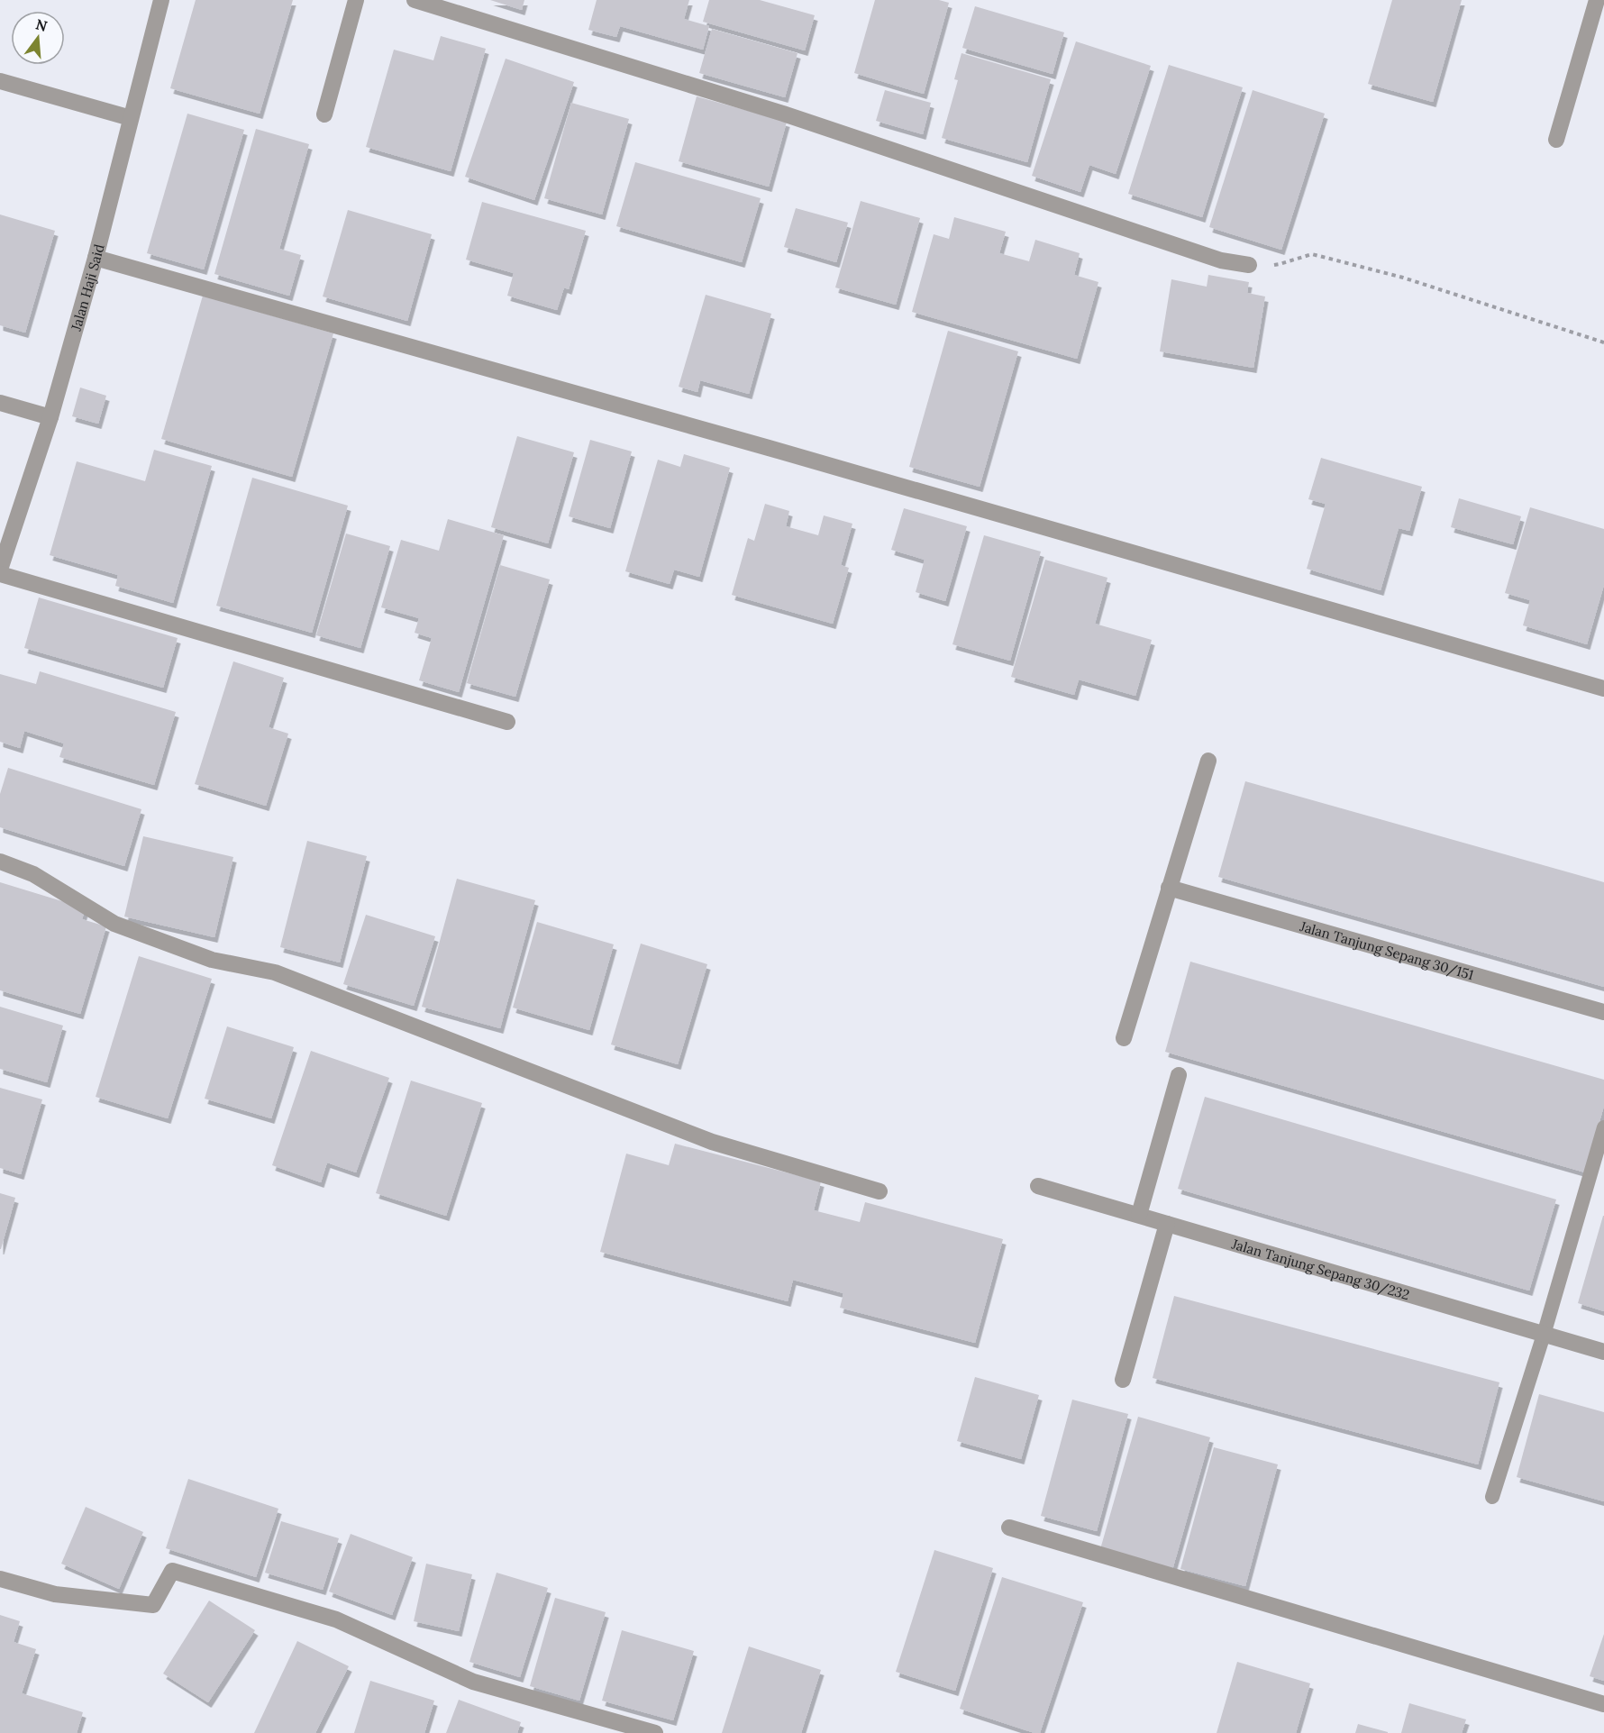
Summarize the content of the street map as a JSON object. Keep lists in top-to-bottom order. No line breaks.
{"streets":{"street":["Jalan Haji Said","Jalan Tanjung Sepang 30/151","Jalan Tanjung Sepang 30/232"]},"north":"top"}
